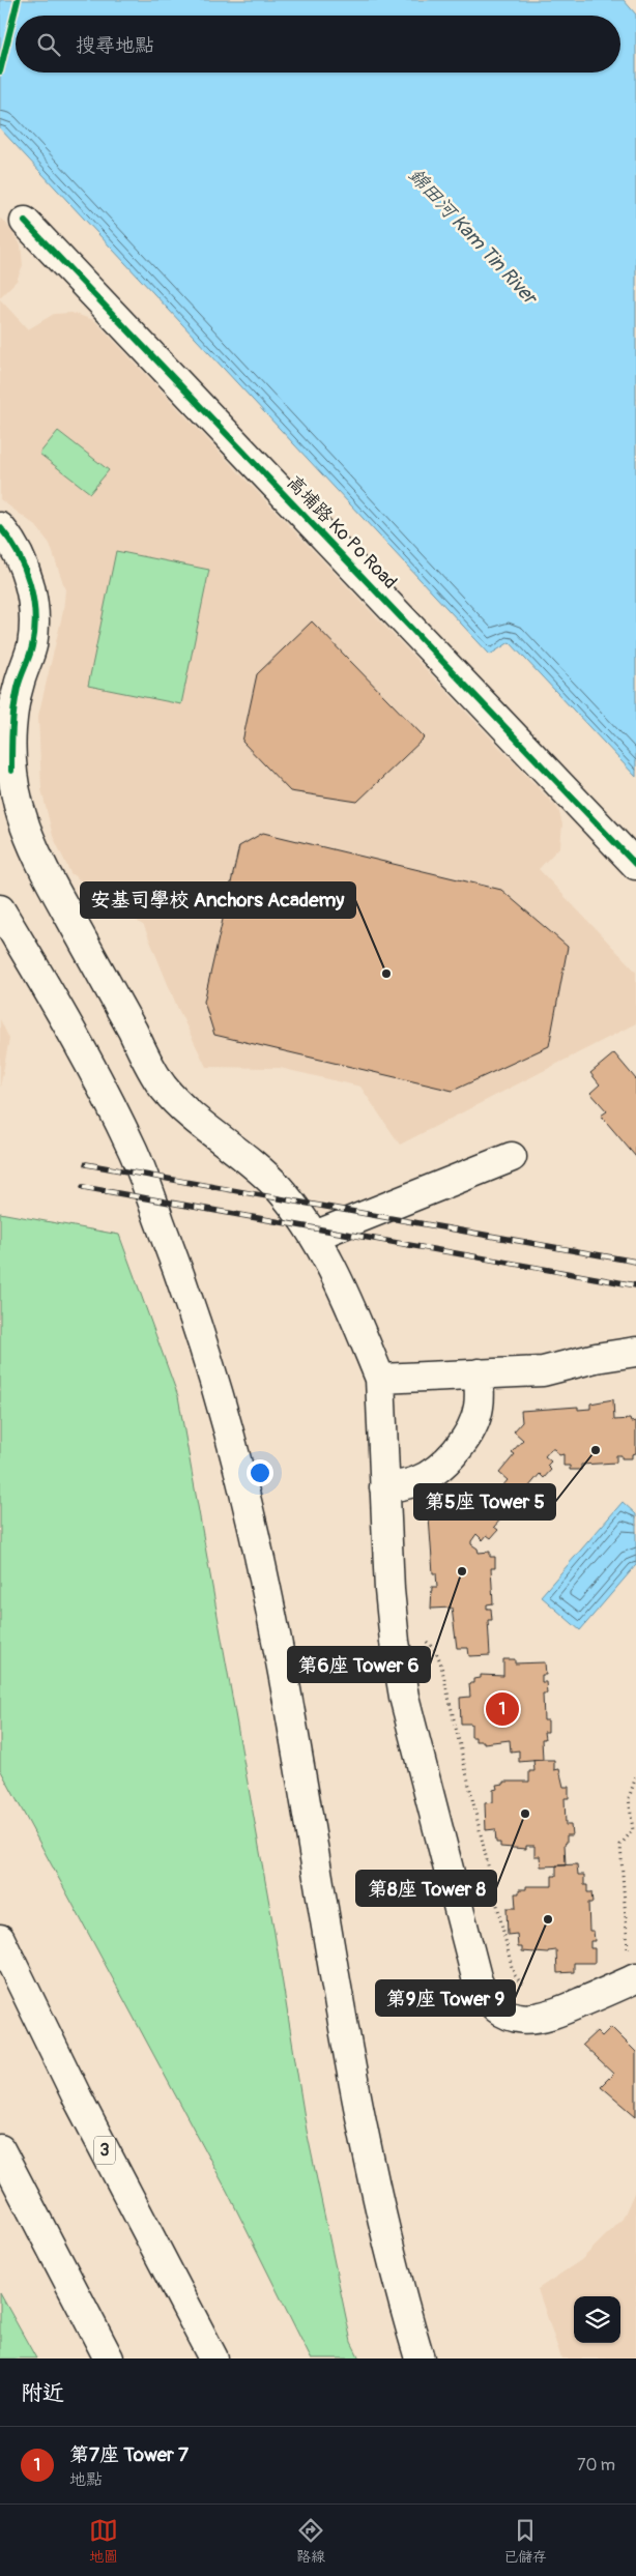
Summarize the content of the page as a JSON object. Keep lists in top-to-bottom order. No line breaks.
{"streets":{"main road":["高埔路 Ko Po Road","3"]},"water":["錦田河 Kam Tin River"],"places":["安基司學校 Anchors Academy","第5座 Tower 5","第6座 Tower 6","第8座 Tower 8","第9座 Tower 9"],"page":{"search":"搜尋地點","pins":"1","heading":"附近","list":[{"mark":"1","name":"第7座 Tower 7","note":"地點","value":"70 m"}],"nav":["地圖","路線","已儲存"]}}
